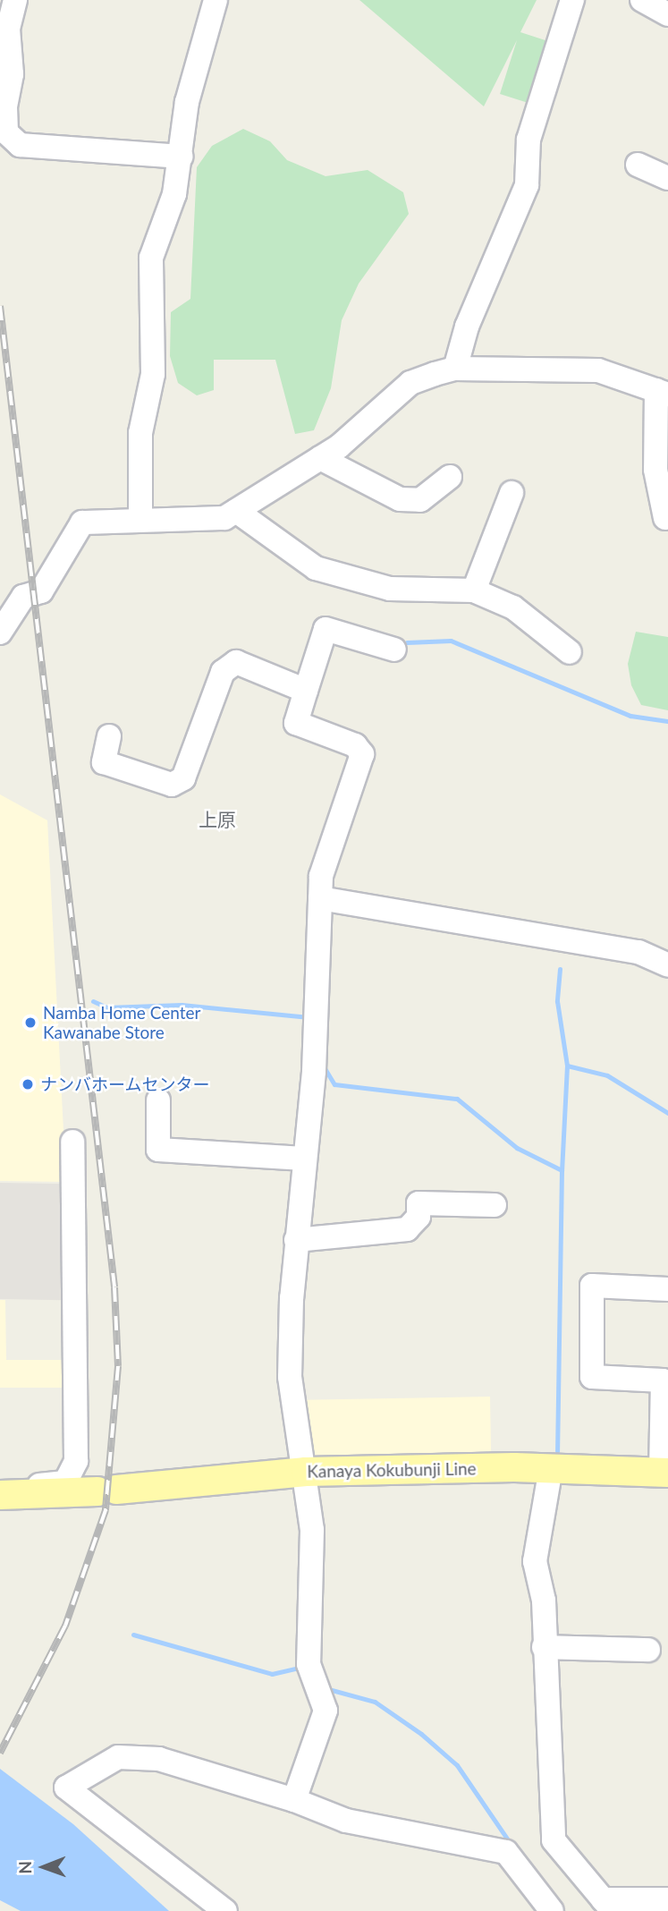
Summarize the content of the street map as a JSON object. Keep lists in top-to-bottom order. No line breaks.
{"streets":{"main road":["Kanaya Kokubunji Line"]},"districts":["上原"],"places":["Namba Home Center Kawanabe Store","ナンバホームセンター"],"north":"left"}
